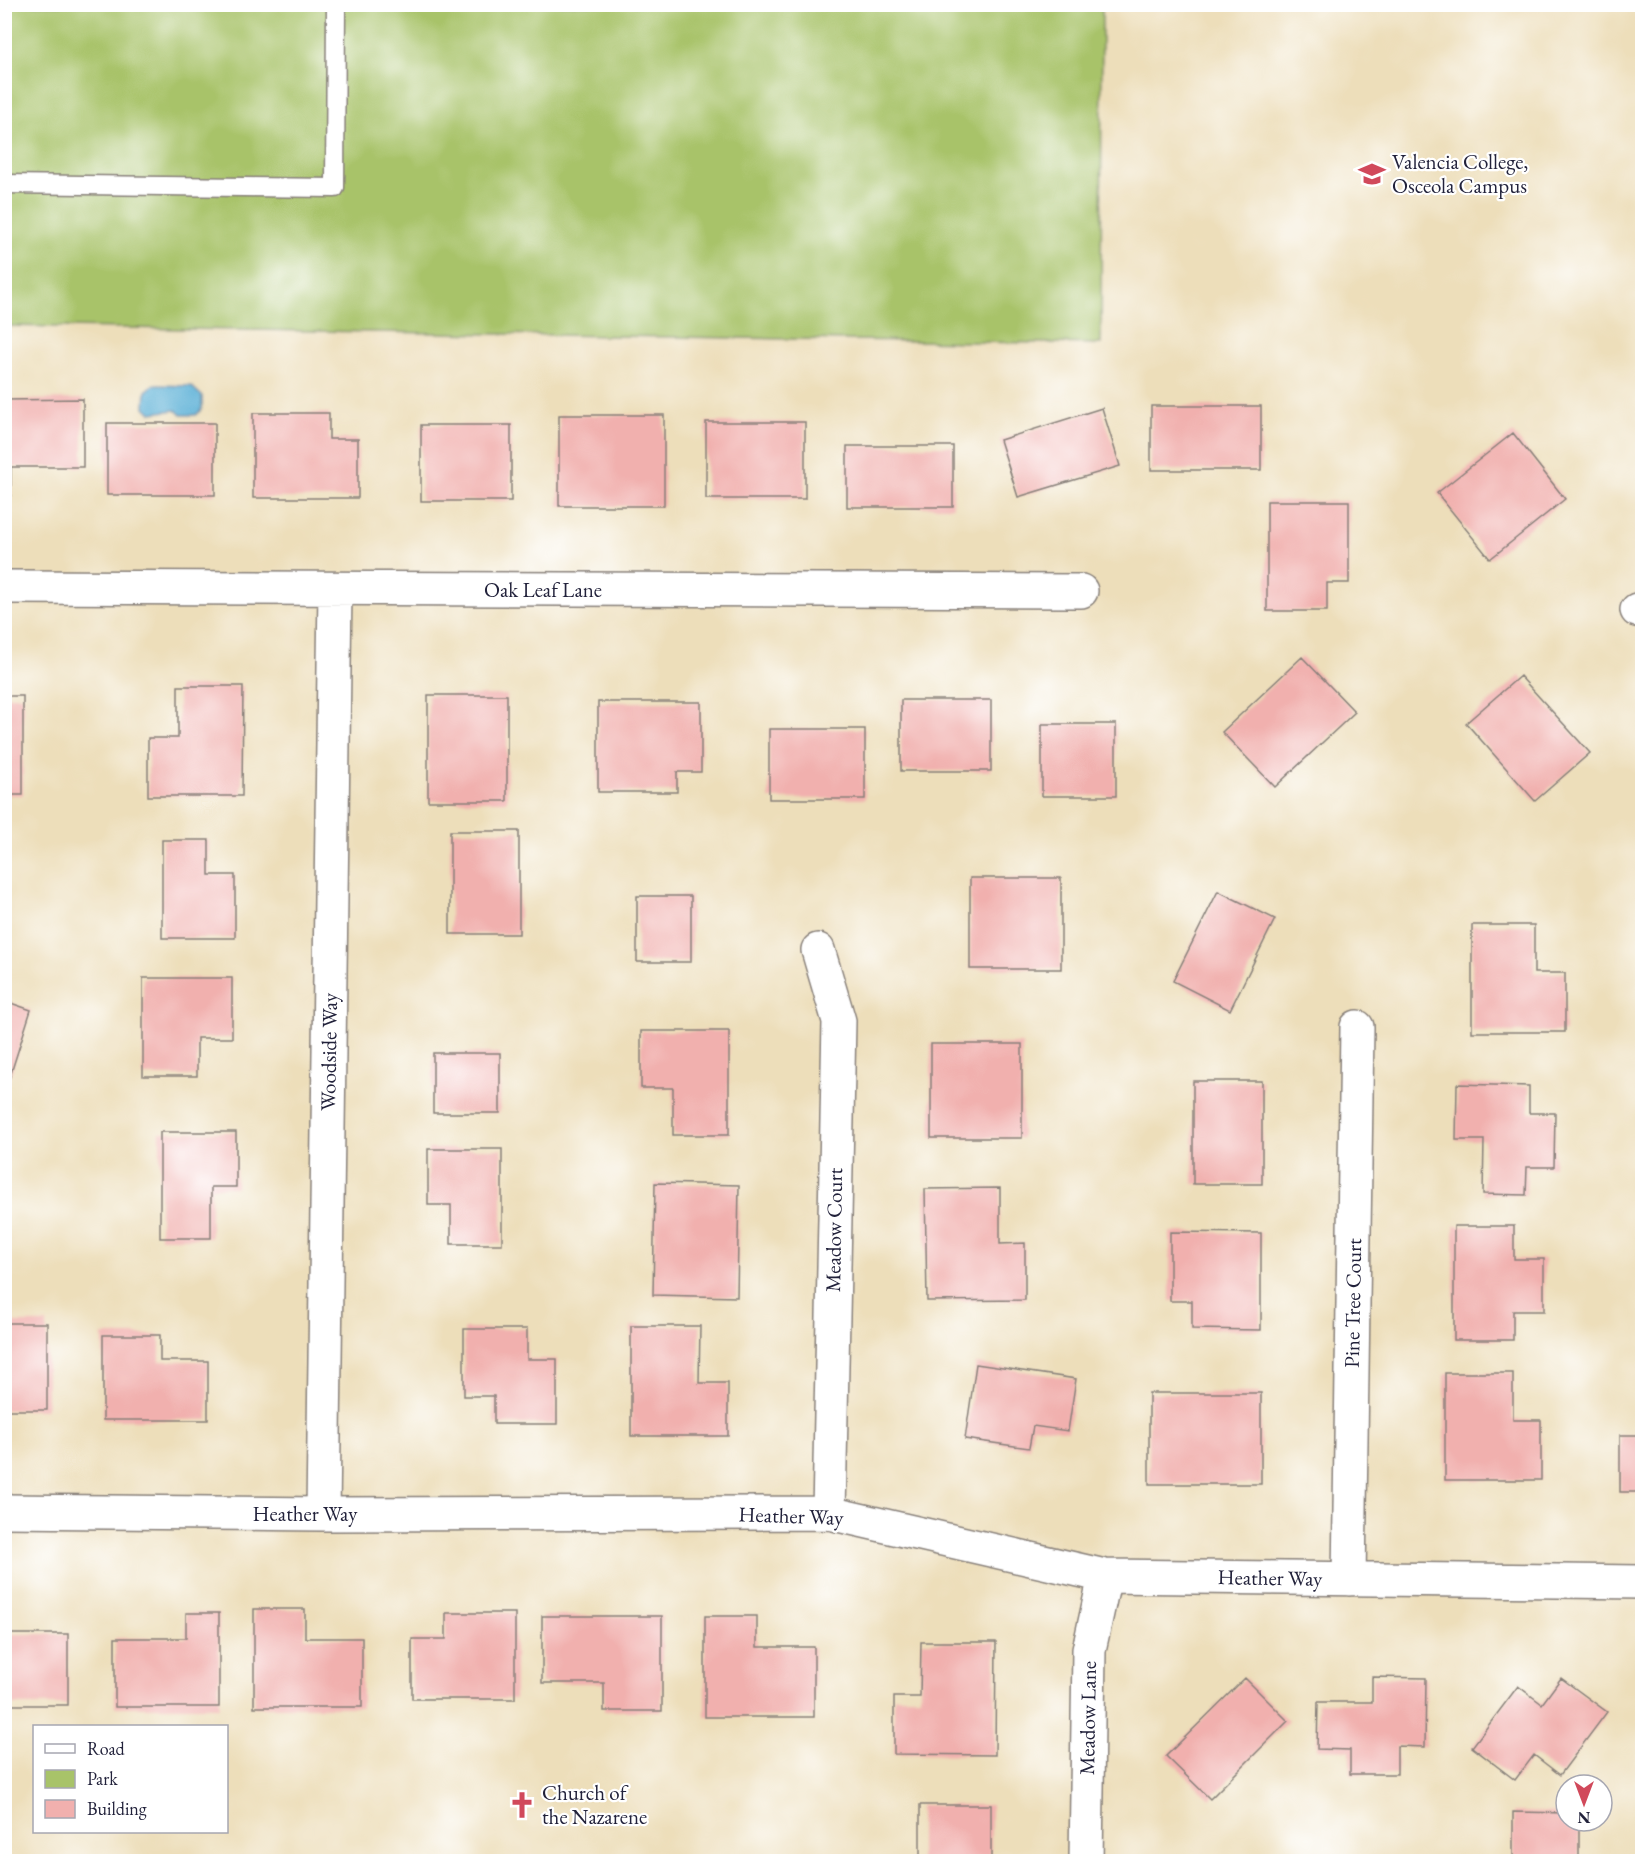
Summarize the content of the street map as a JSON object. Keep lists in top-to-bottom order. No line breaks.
{"streets":{"street":["Oak Leaf Lane","Woodside Way","Meadow Court","Pine Tree Court","Heather Way","Meadow Lane"]},"crossings":[["Oak Leaf Lane","Woodside Way"],["Woodside Way","Heather Way"],["Meadow Court","Heather Way"],["Pine Tree Court","Heather Way"],["Heather Way","Meadow Lane"]],"places":{"school or university":["Valencia College, Osceola Campus"],"church":["Church of the Nazarene"]},"legend":["Road","Park","Building"],"north":"bottom"}
